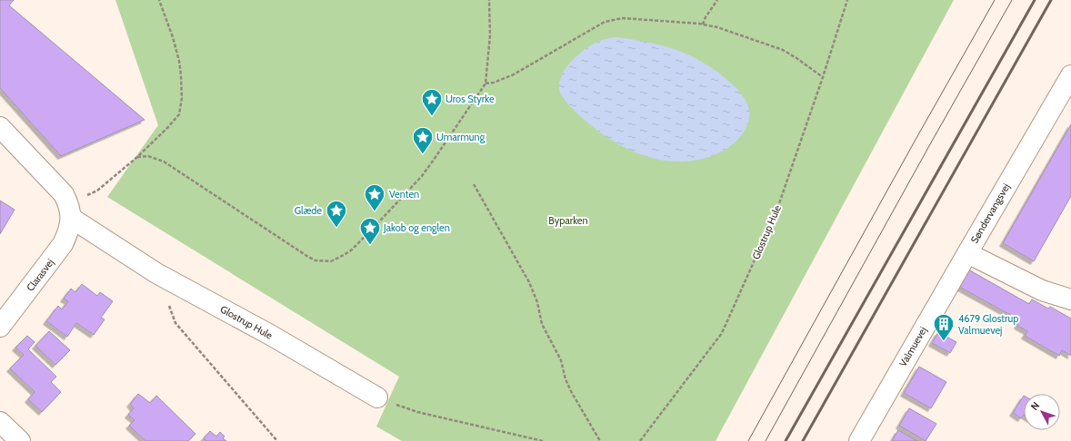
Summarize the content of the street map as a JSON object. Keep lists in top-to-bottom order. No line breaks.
{"streets":{"street":["Søndervangsvej","Glostrup Hule","Clarasvej","Valmuevej"]},"crossings":[["Søndervangsvej","Valmuevej"],["Glostrup Hule","Clarasvej"]],"parks":["Byparken"],"places":{"place":["Uros Styrke","Umarmung","Venten","Glæde","Jakob og englen"],"building":["4679 Glostrup Valmuevej"]},"north":"top left"}
